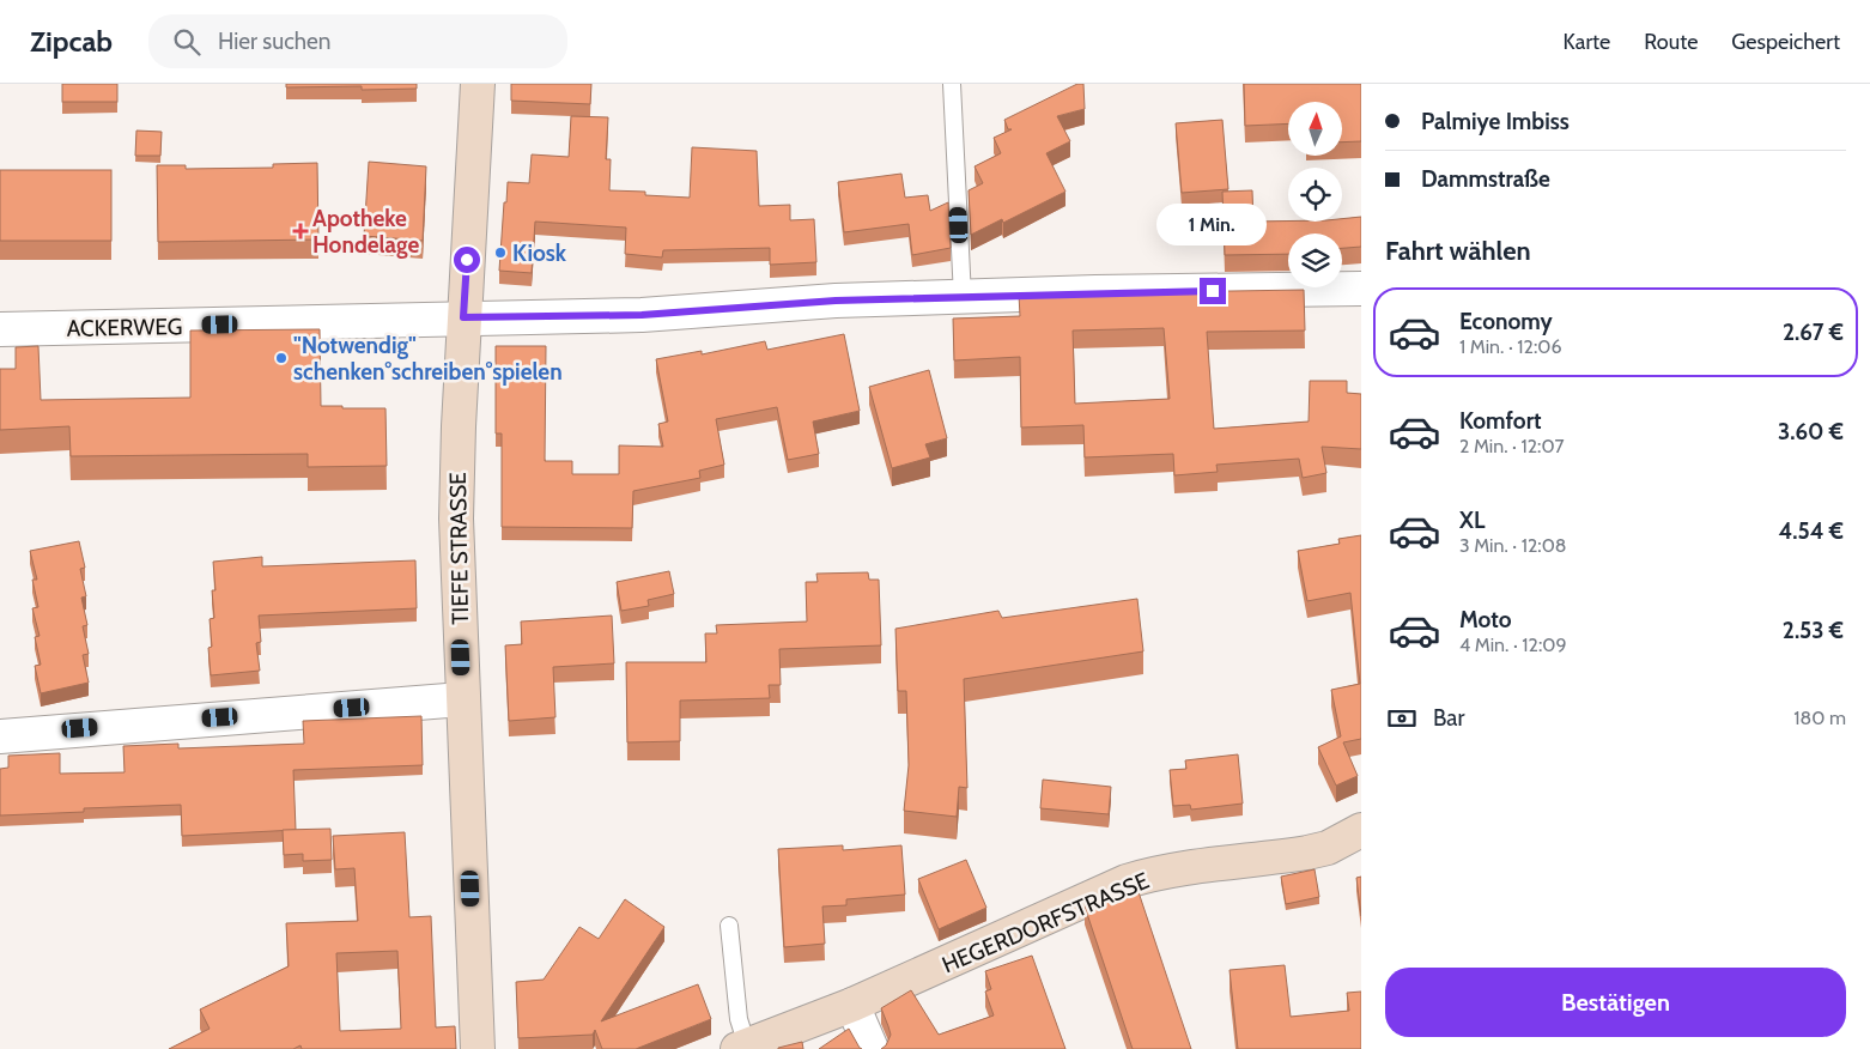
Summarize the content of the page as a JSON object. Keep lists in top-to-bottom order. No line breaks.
{"streets":{"main road":["TIEFE STRASSE","HEGERDORFSTRASSE"],"street":["ACKERWEG"]},"crossings":[["ACKERWEG","TIEFE STRASSE"]],"places":{"health":["Apotheke Hondelage"],"other":["Kiosk","\"Notwendig\" schenken°schreiben°spielen"]},"north":"top","page":{"header":"Zipcab","search":"Hier suchen","nav":["Karte","Route","Gespeichert"],"banner":["Palmiye Imbiss","Dammstraße"],"bubble":"1 Min.","heading":"Fahrt wählen","list":[{"name":"Economy","note":"1 Min. · 12:06","value":"2.67 €"},{"name":"Komfort","note":"2 Min. · 12:07","value":"3.60 €"},{"name":"XL","note":"3 Min. · 12:08","value":"4.54 €"},{"name":"Moto","note":"4 Min. · 12:09","value":"2.53 €"}],"pay":["Bar","180 m"],"buttons":"Bestätigen"}}
